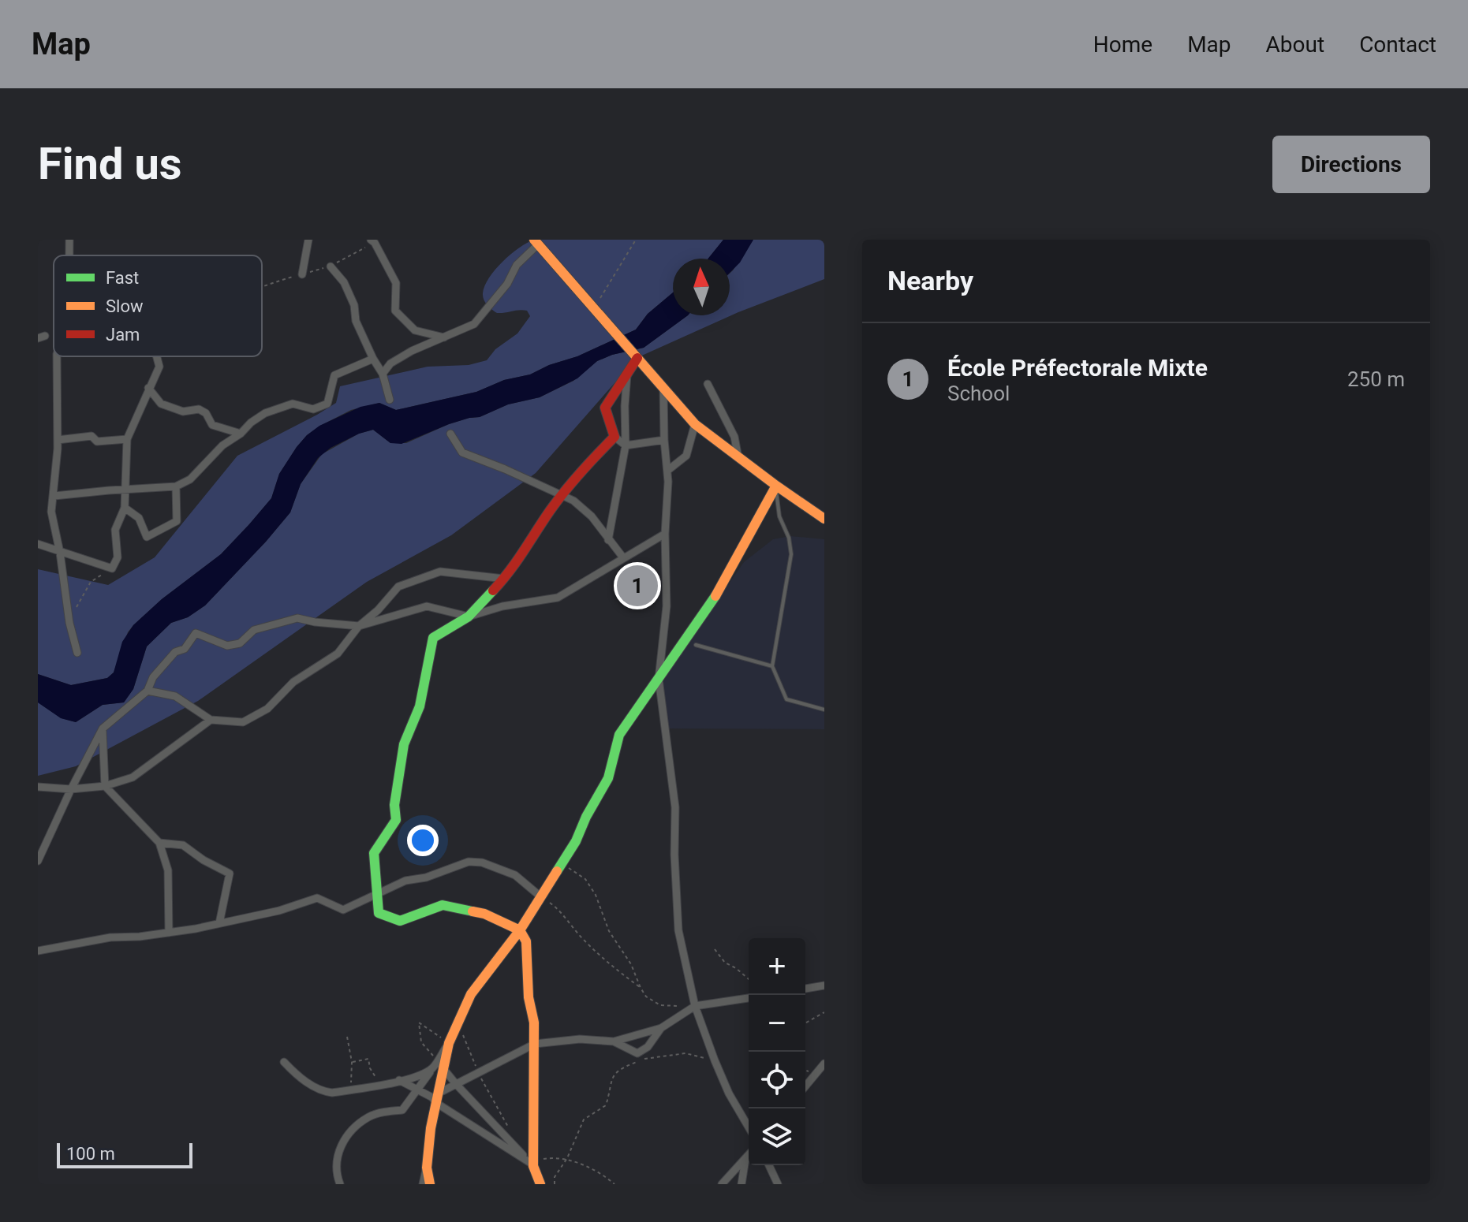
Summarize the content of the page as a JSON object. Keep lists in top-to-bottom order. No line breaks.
{"legend":["Fast","Slow","Jam"],"scale_bar":"100 m","north":"top","page":{"header":"Map","nav":["Home","Map","About","Contact"],"buttons":"Directions","title":"Find us","heading":"Nearby","list":[{"mark":"1","name":"École Préfectorale Mixte","note":"School","value":"250 m"}],"pins":"1","map_buttons":["+","−"],"scale":"100 m"}}
